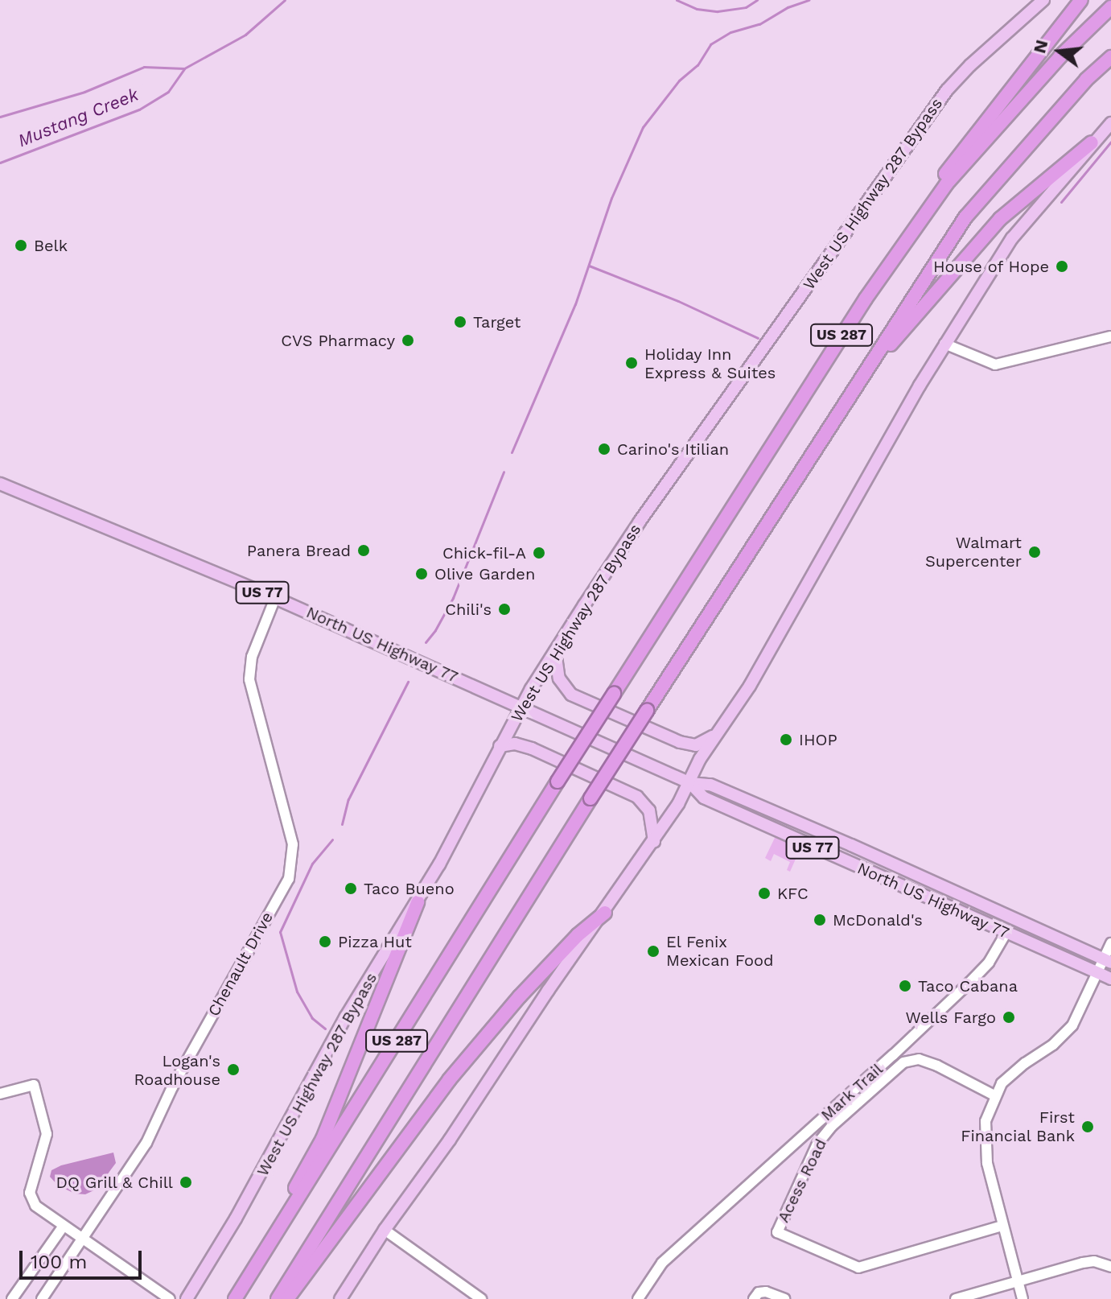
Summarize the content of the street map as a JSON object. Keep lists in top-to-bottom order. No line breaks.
{"streets":{"highway":["US 287"],"main road":["West US Highway 287 Bypass","US 77","North US Highway 77"],"street":["Chenault Drive","Mark Trail","Acess Road"]},"crossings":[["West US Highway 287 Bypass","North US Highway 77"],["North US Highway 77","Chenault Drive"],["North US Highway 77","Mark Trail"]],"water":["Mustang Creek"],"places":["Belk","House of Hope","Target","CVS Pharmacy","Holiday Inn Express & Suites","Carino's Itilian","Panera Bread","Walmart Supercenter","Chick-fil-A","Olive Garden","Chili's","IHOP","Taco Bueno","KFC","McDonald's","Pizza Hut","El Fenix Mexican Food","Taco Cabana","Wells Fargo","Logan's Roadhouse","First Financial Bank","DQ Grill & Chill"],"scale_bar":"100 m","north":"left"}
